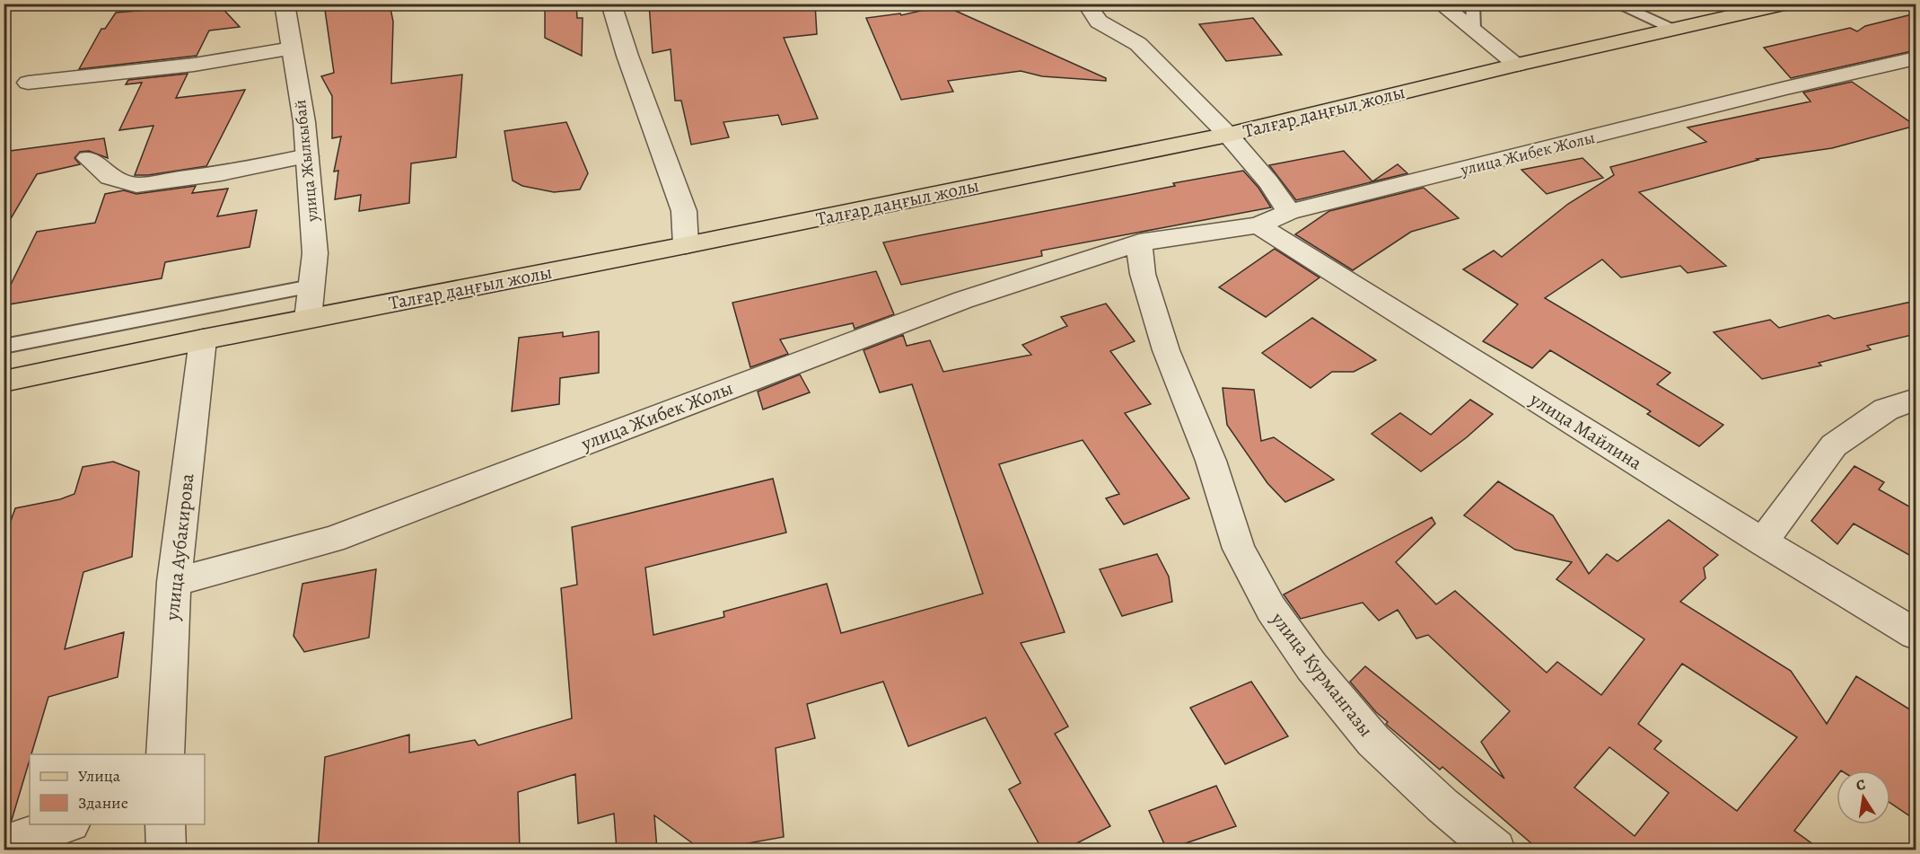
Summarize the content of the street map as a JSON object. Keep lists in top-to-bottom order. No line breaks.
{"streets":{"main road":["Талғар даңғыл жолы"],"street":["улица Жибек Жолы","улица Жылкыбай","улица Майлина","улица Аубакирова","улица Курмангазы"]},"crossings":[["Талғар даңғыл жолы","улица Жылкыбай"],["Талғар даңғыл жолы","улица Аубакирова"],["улица Жибек Жолы","улица Майлина"],["улица Жибек Жолы","улица Аубакирова"],["улица Жибек Жолы","улица Курмангазы"]],"legend":["Улица","Здание"],"north":"top"}
